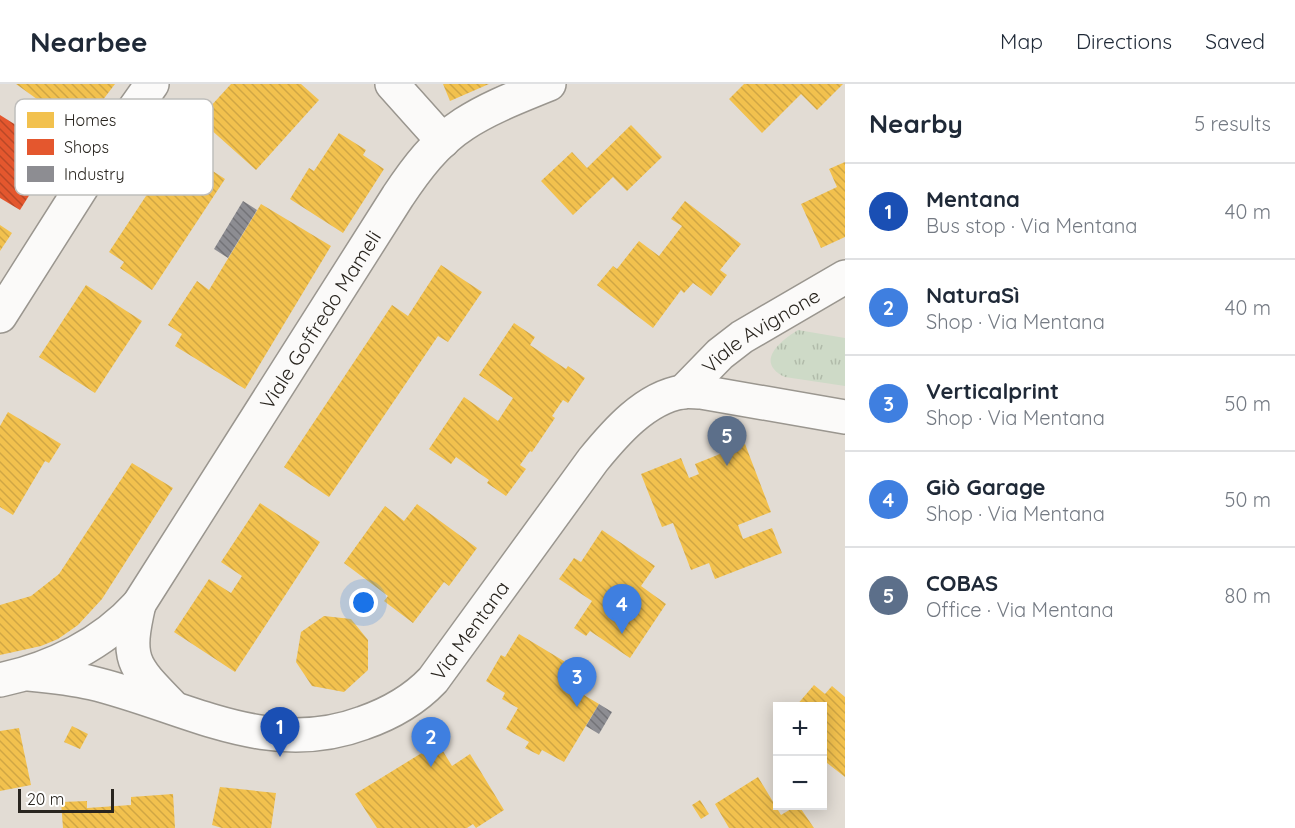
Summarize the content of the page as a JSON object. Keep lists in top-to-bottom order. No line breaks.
{"streets":{"street":["Viale Goffredo Mameli","Viale Avignone","Via Mentana"]},"crossings":[["Viale Goffredo Mameli","Via Mentana"],["Viale Avignone","Via Mentana"]],"legend":["Homes","Shops","Industry"],"scale_bar":"20 m","page":{"header":"Nearbee","nav":["Map","Directions","Saved"],"heading":["Nearby","5 results"],"list":[{"mark":"1","name":"Mentana","note":"Bus stop · Via Mentana","value":"40 m"},{"mark":"2","name":"NaturaSì","note":"Shop · Via Mentana","value":"40 m"},{"mark":"3","name":"Verticalprint","note":"Shop · Via Mentana","value":"50 m"},{"mark":"4","name":"Giò Garage","note":"Shop · Via Mentana","value":"50 m"},{"mark":"5","name":"COBAS","note":"Office · Via Mentana","value":"80 m"}],"pins":["5","4","3","1","2"],"map_buttons":["+","−"],"scale":"20 m"}}
